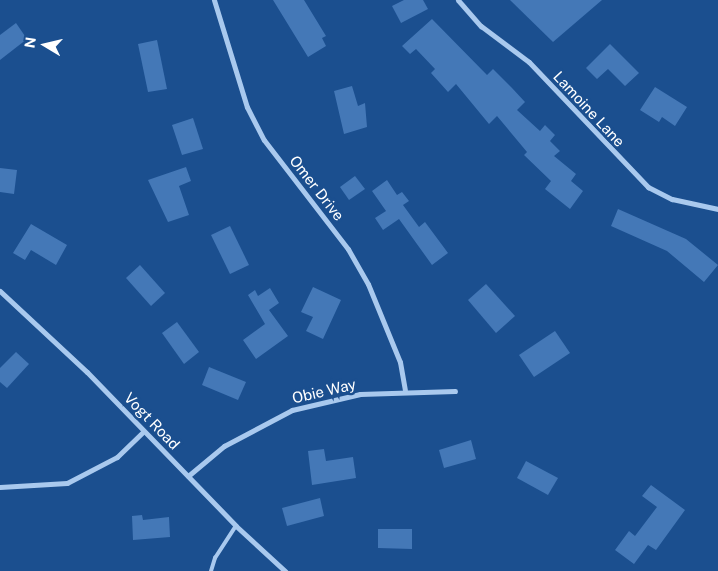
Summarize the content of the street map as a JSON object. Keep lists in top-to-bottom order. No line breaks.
{"streets":{"street":["Lamoine Lane","Omer Drive","Obie Way","Vogt Road"]},"crossings":[["Omer Drive","Obie Way"],["Obie Way","Vogt Road"]],"north":"left"}
